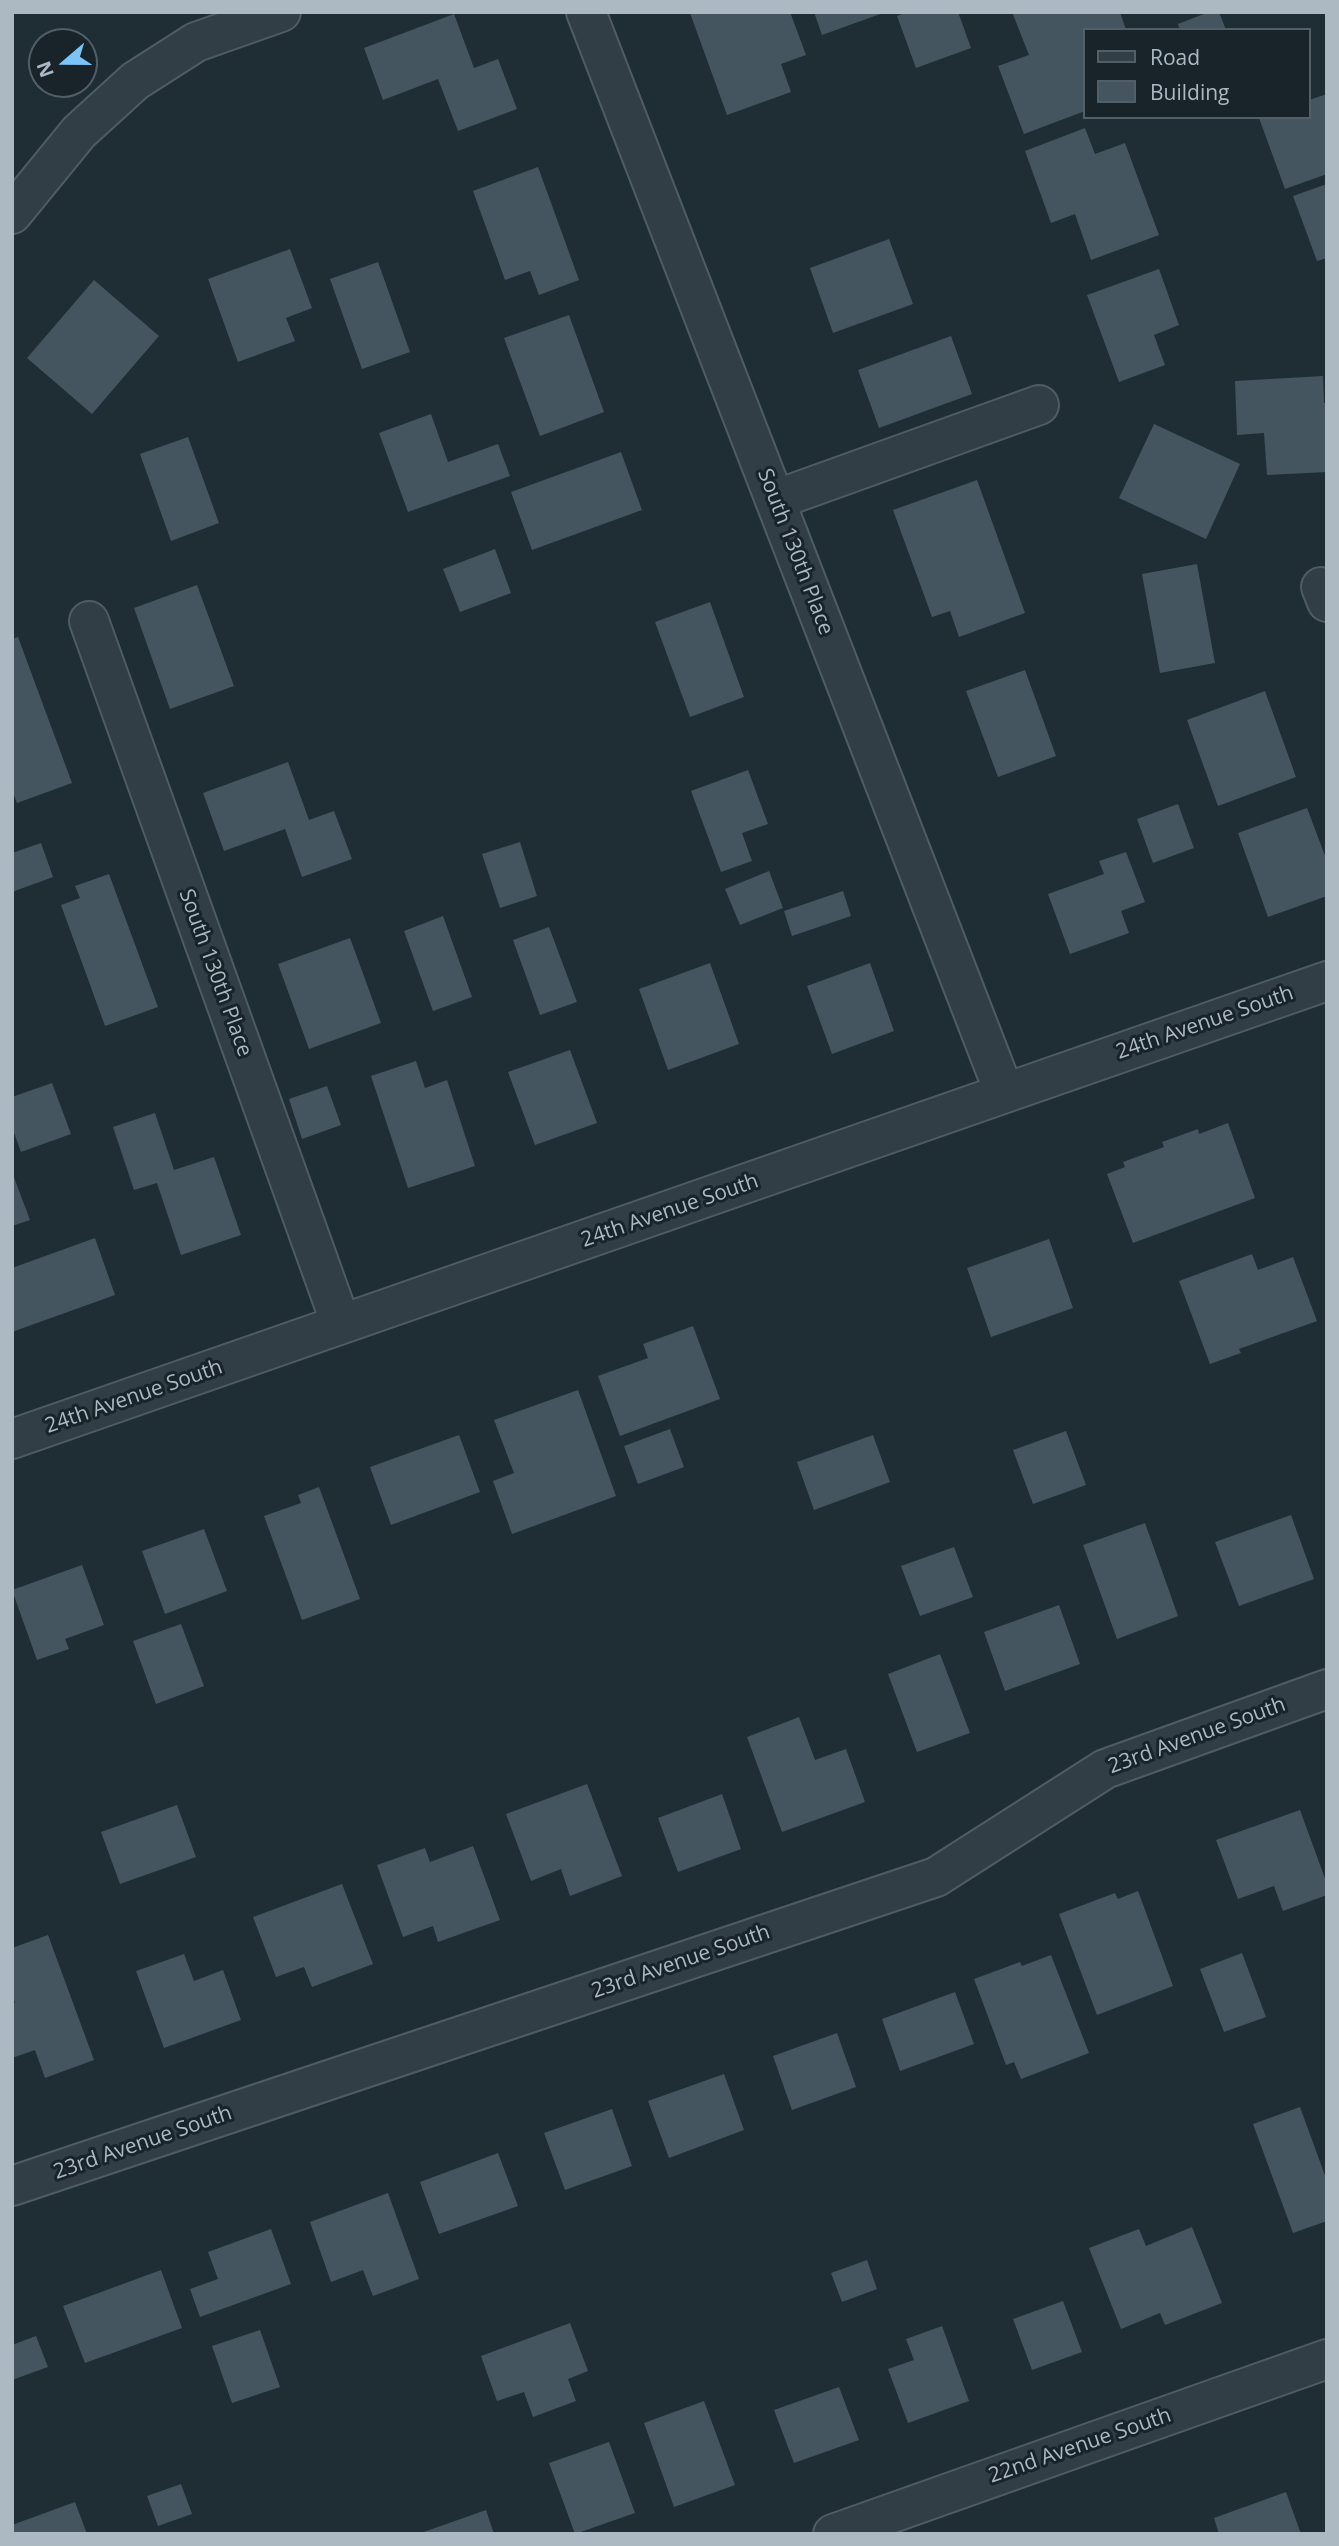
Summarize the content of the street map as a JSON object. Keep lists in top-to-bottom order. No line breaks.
{"streets":{"street":["South 130th Place","24th Avenue South","23rd Avenue South","22nd Avenue South"]},"crossings":[["South 130th Place","24th Avenue South"]],"legend":["Road","Building"],"north":"left"}
